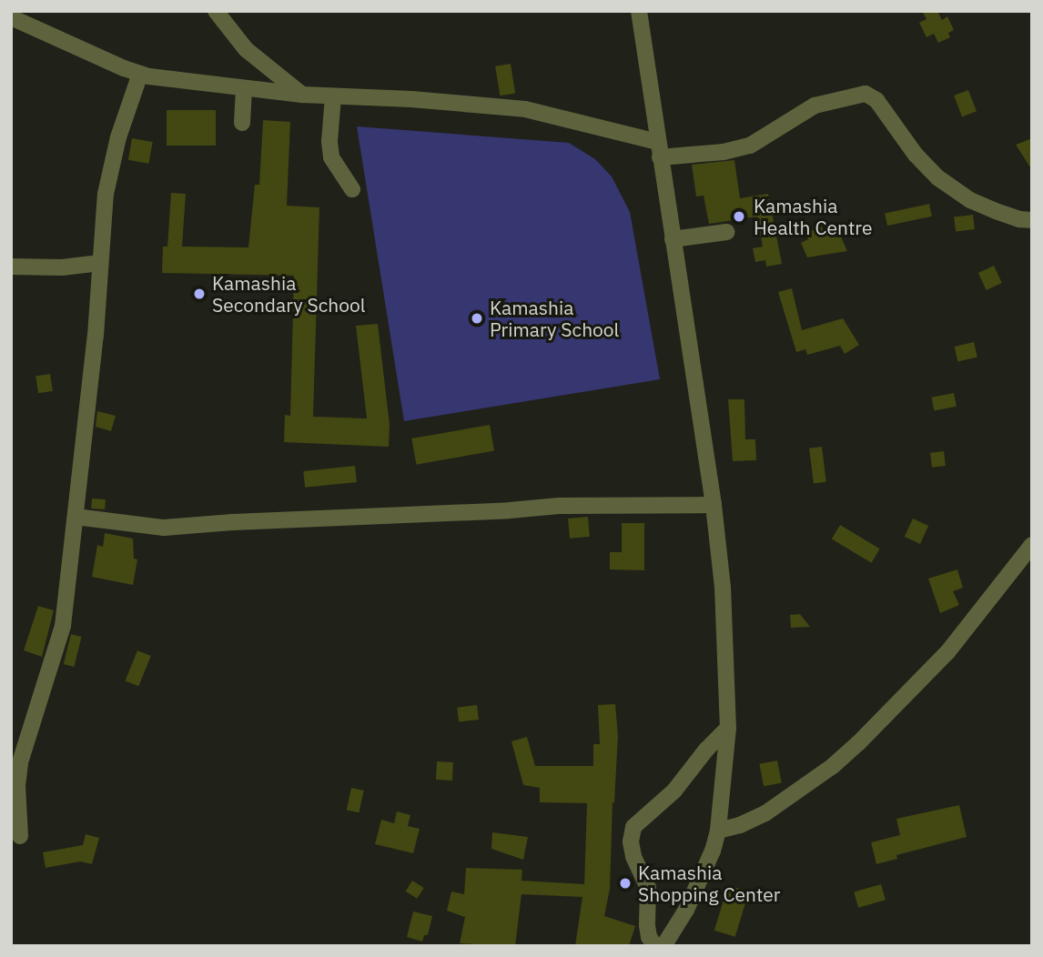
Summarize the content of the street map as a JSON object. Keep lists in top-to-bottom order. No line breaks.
{"places":["Kamashia Health Centre","Kamashia Secondary School","Kamashia Primary School","Kamashia Shopping Center"]}
